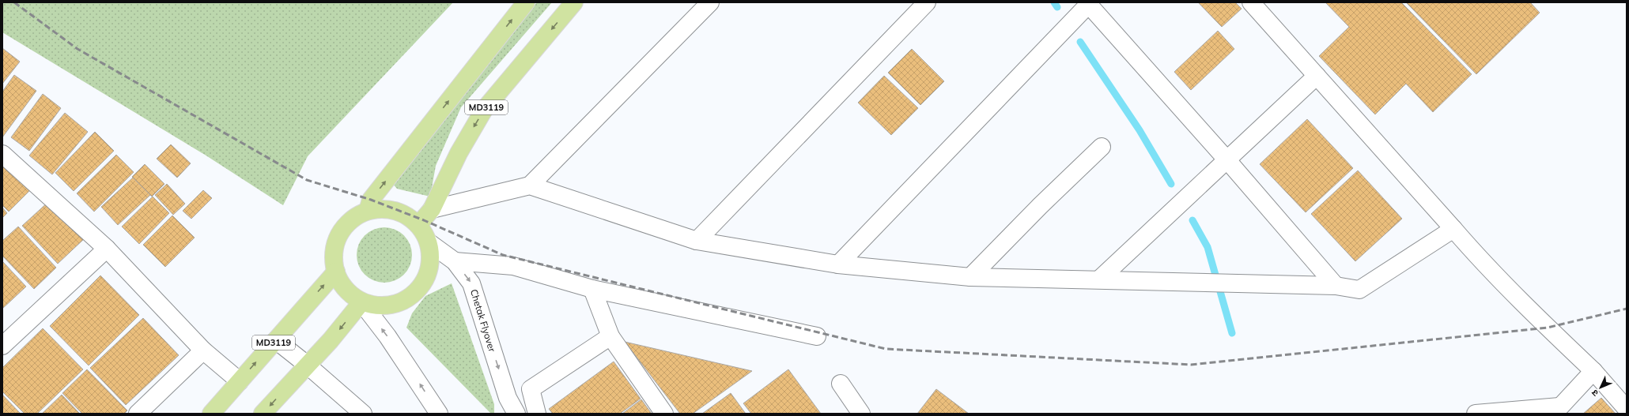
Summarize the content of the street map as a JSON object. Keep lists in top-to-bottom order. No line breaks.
{"streets":{"main road":["MD3119"],"street":["Chetak Flyover"]},"crossings":[["MD3119","Chetak Flyover"]],"north":"bottom left"}
